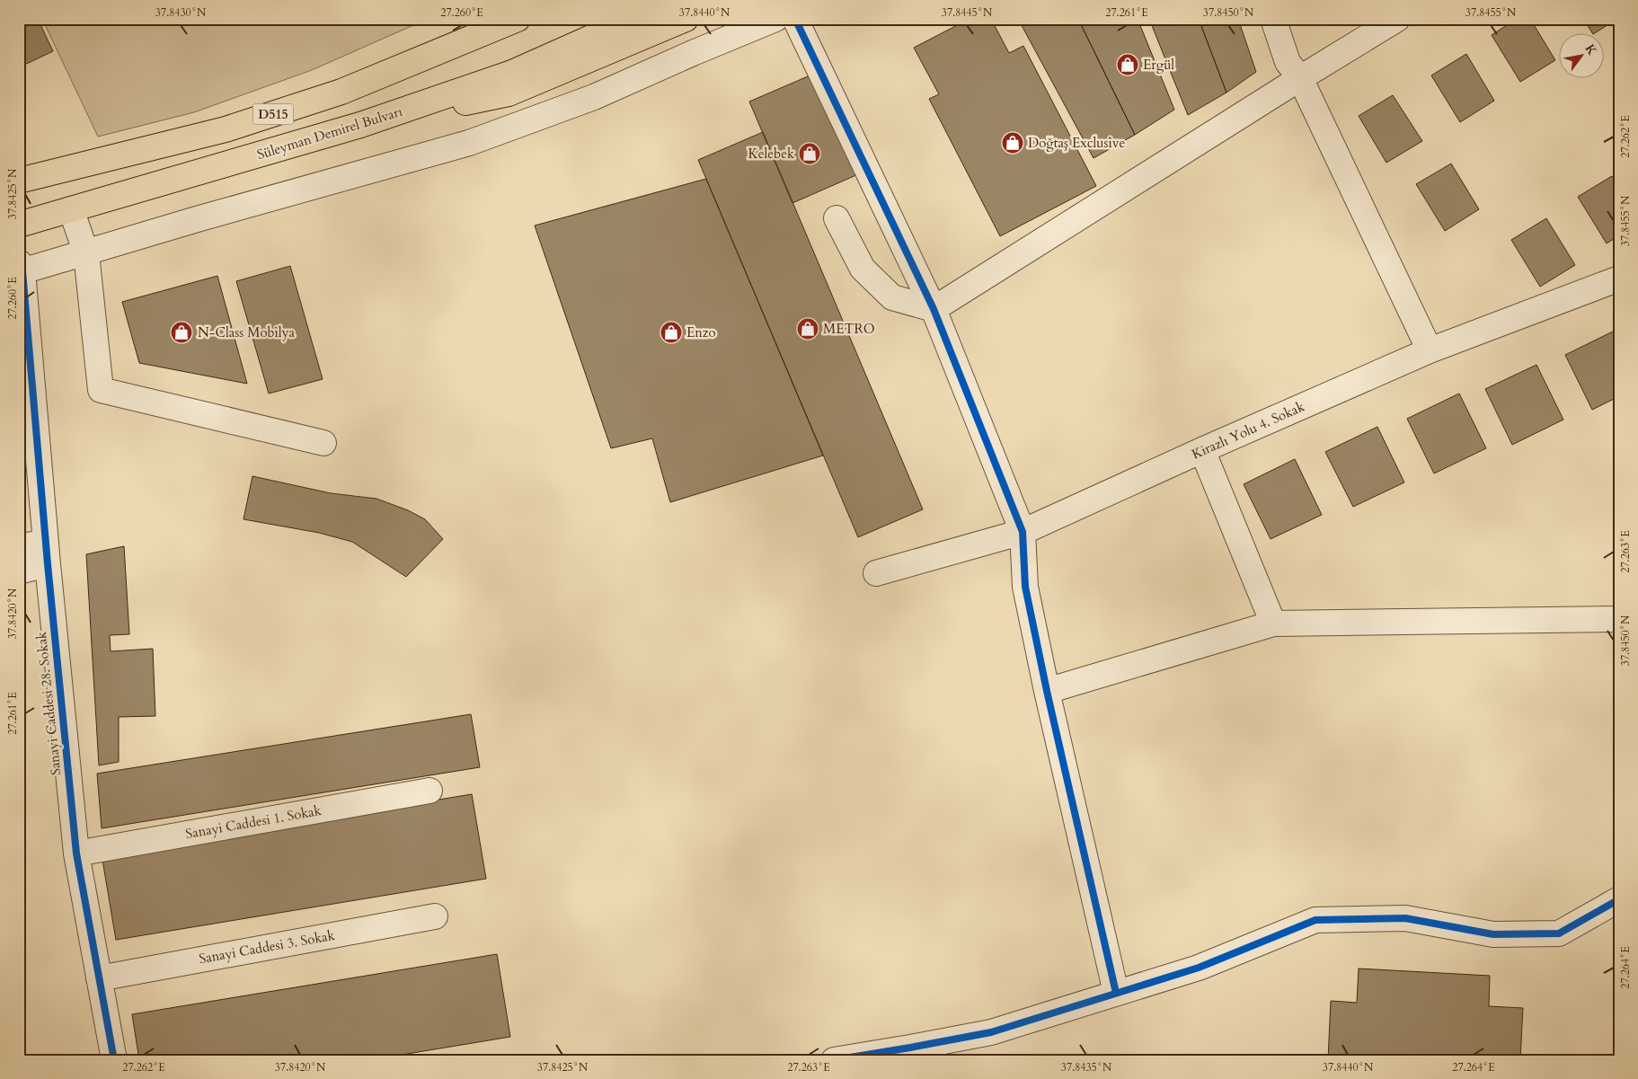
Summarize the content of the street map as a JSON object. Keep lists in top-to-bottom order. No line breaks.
{"streets":{"highway":["D515","Süleyman Demirel Bulvarı"],"street":["Kirazlı Yolu 4. Sokak","Sanayi Caddesi 28. Sokak","Sanayi Caddesi 1. Sokak","Sanayi Caddesi 3. Sokak"]},"crossings":[["Sanayi Caddesi 28. Sokak","Sanayi Caddesi 1. Sokak"],["Sanayi Caddesi 28. Sokak","Sanayi Caddesi 3. Sokak"]],"places":{"shop":["Ergül","Doğtaş Exclusive","Kelebek","METRO","N-Class Mobilya","Enzo"]},"north":"top right","coordinates":["37.8430°N","27.260°E","37.8440°N","37.8445°N","27.261°E","37.8450°N","37.8455°N","27.262°E","37.8425°N","27.263°E","37.8420°N","27.264°E","37.8435°N"]}
